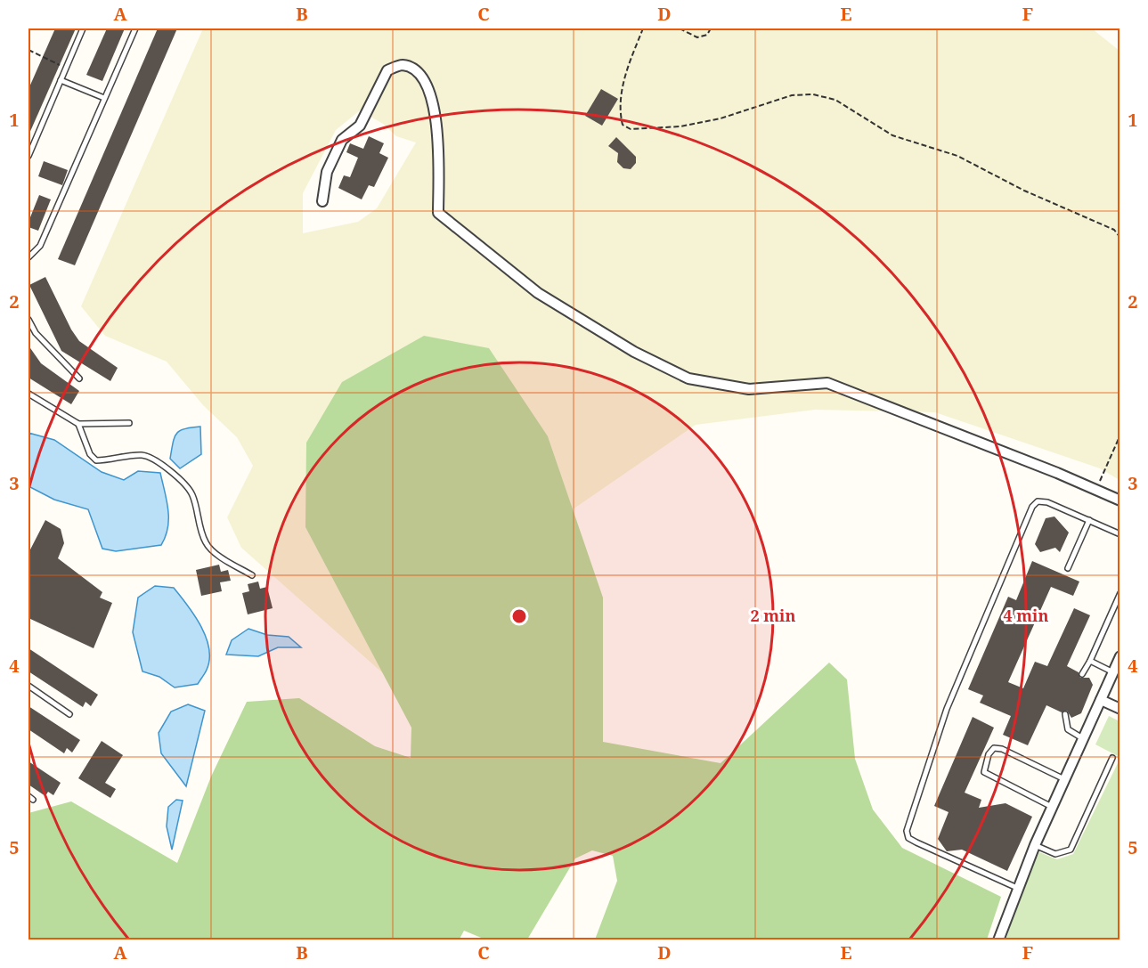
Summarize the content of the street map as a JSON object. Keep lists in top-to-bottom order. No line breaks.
{"grid":{"columns":["A","B","C","D","E","F"],"rows":["1","2","3","4","5"]},"rings":["2 min","4 min"]}
